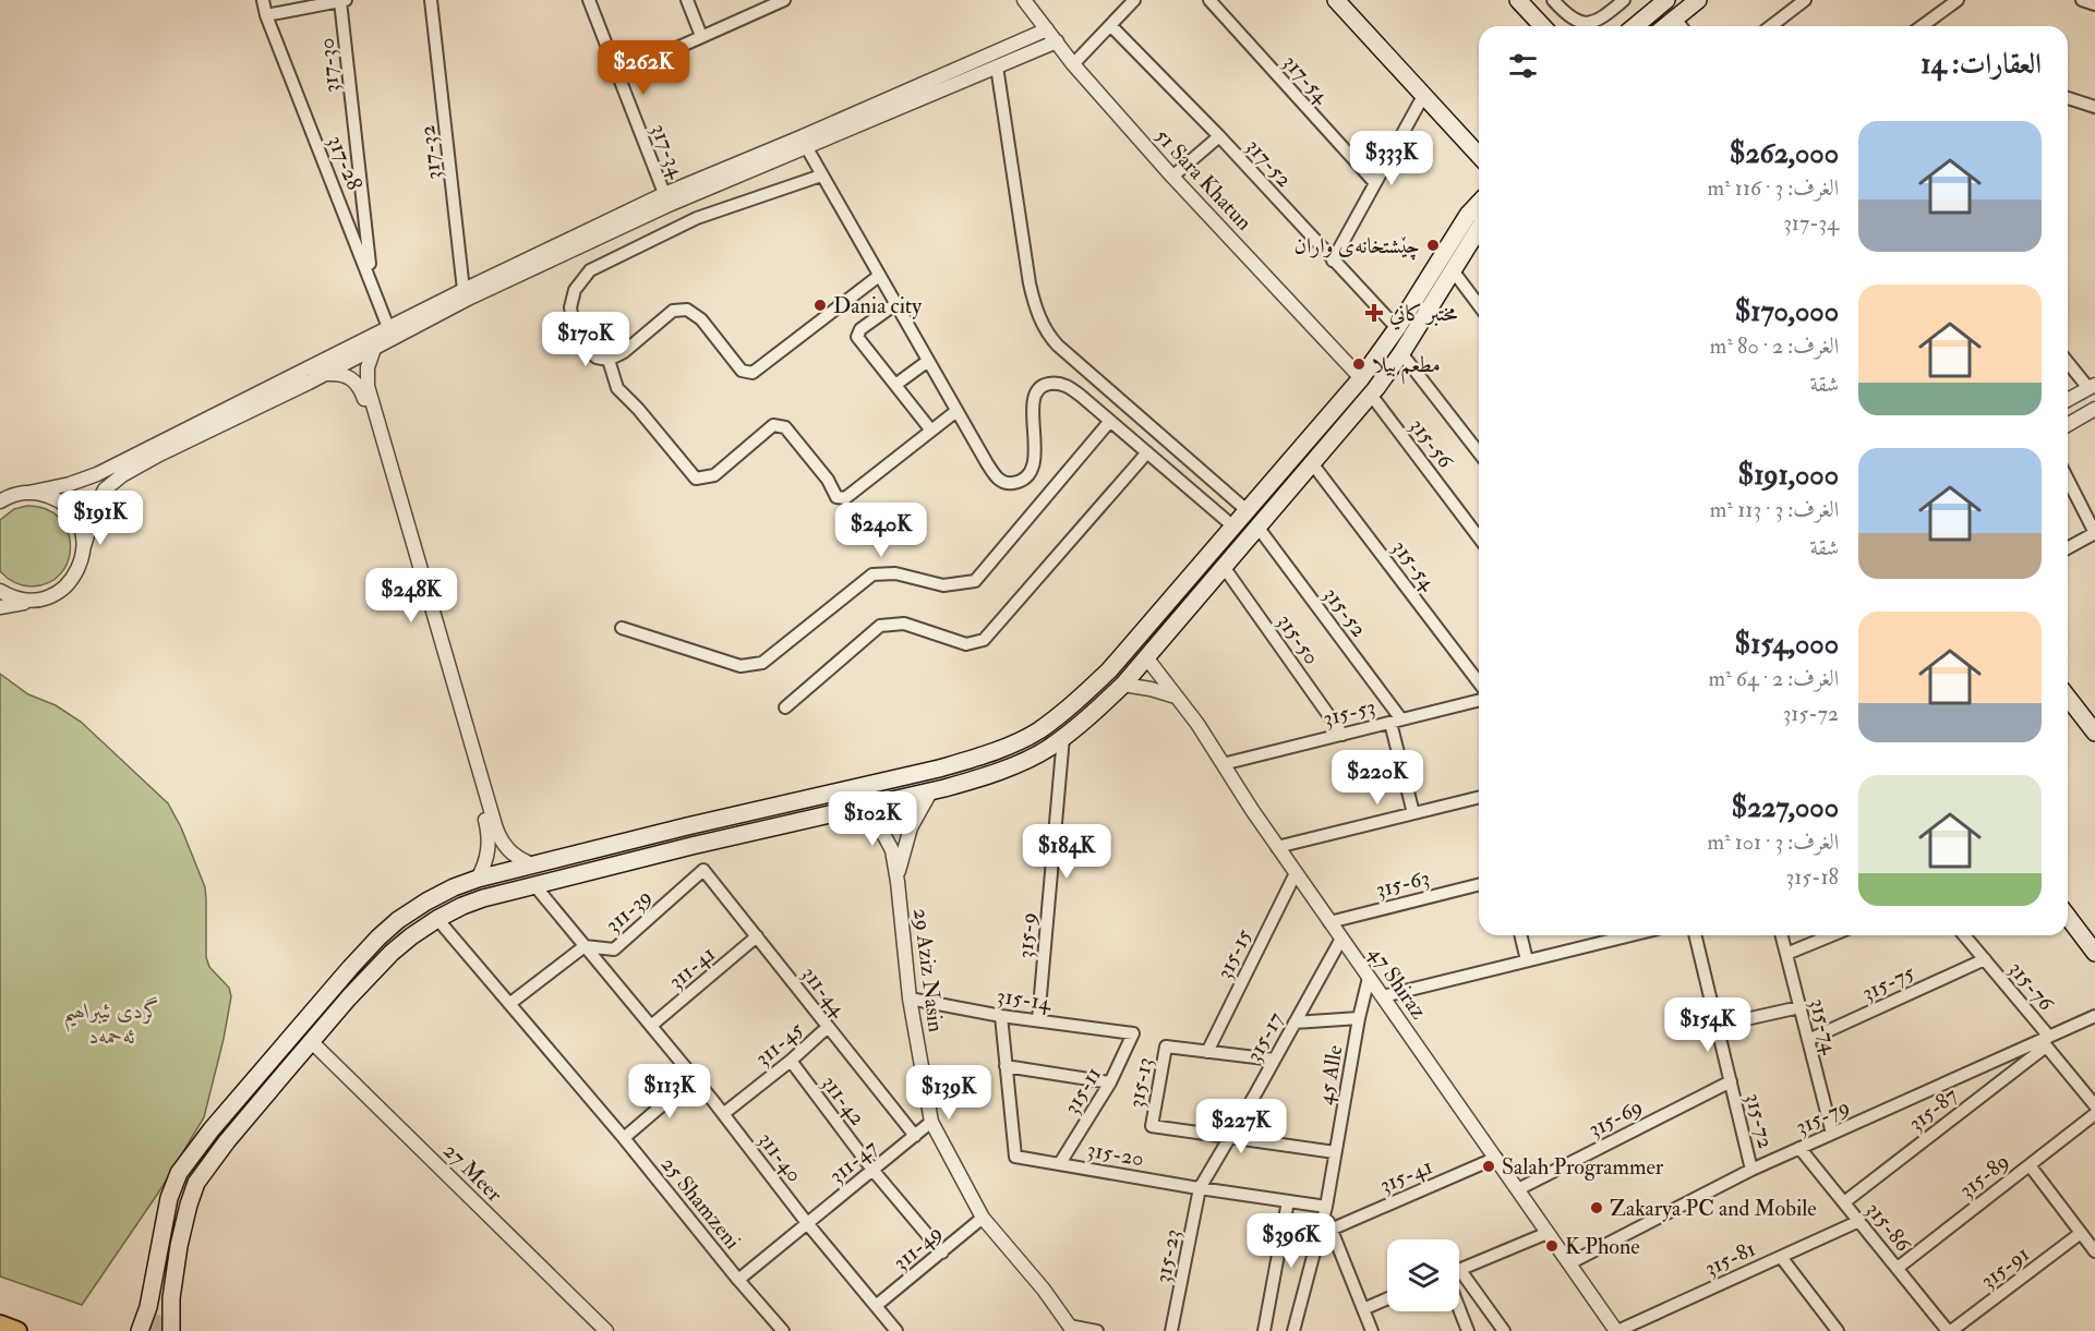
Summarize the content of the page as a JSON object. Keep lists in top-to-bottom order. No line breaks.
{"streets":{"street":["317-30","317-54","317-34","317-32","317-28","317-52","51 Sara Khatun","315-56","315-54","315-52","315-50","315-53","315-63","311-39","315-9","315-15","311-41","29 Aziz Nasin","47 Shiraz","315-75","315-76","311-44","315-14","315-74","315-17","311-45","45 Alle","315-13","315-11","311-42","315-87","315-79","315-69","315-72","315-20","311-40","311-47","27 Meer","315-41","315-89","25 Shamzeni","315-86","311-49","315-23","315-81","315-91"]},"crossings":[["317-30","317-28"],["315-52","315-53"],["315-50","315-53"],["315-53","47 Shiraz"],["315-63","47 Shiraz"],["311-39","311-44"],["311-39","311-40"],["311-39","25 Shamzeni"],["315-9","315-14"],["315-15","47 Shiraz"],["315-15","315-13"],["311-41","311-44"],["311-41","311-40"],["29 Aziz Nasin","315-14"],["29 Aziz Nasin","311-47"],["29 Aziz Nasin","311-49"],["47 Shiraz","315-17"],["47 Shiraz","45 Alle"],["47 Shiraz","315-79"],["47 Shiraz","315-69"],["47 Shiraz","315-41"],["47 Shiraz","315-81"],["315-75","315-76"],["315-75","315-74"],["315-76","315-87"],["315-76","315-79"],["311-44","311-45"],["311-44","311-47"],["315-14","315-11"],["315-74","315-79"],["315-17","315-13"],["315-17","315-20"],["315-17","315-23"],["311-45","311-42"],["311-45","311-40"],["45 Alle","315-20"],["315-11","315-20"],["311-42","311-47"],["311-42","311-49"],["315-87","315-79"],["315-87","315-86"],["315-79","315-72"],["315-79","315-86"],["315-69","315-72"],["315-20","315-23"],["311-40","311-47"],["311-40","311-49"],["311-47","25 Shamzeni"],["315-89","315-86"],["315-86","315-81"],["315-86","315-91"]],"parks":["گردی ئیبراھیم ئەحمەد"],"places":{"other":["چێشتخانەی واران","Dania city","مطعم بيلا","Salah Programmer","Zakarya PC and Mobile","K Phone"],"health":["مختبر كاني"]},"page":{"heading":"العقارات: 14","price":["$262K","$333K","$170K","$191K","$240K","$248K","$220K","$102K","$184K","$154K","$113K","$139K","$227K","$396K"],"list":[{"name":"$262,000","note":"الغرف: 3 · 116 m² · 317-34"},{"name":"$170,000","note":"الغرف: 2 · 80 m² · شقة"},{"name":"$191,000","note":"الغرف: 3 · 113 m² · شقة"},{"name":"$154,000","note":"الغرف: 2 · 64 m² · 315-72"},{"name":"$227,000","note":"الغرف: 3 · 101 m² · 315-18"}]}}
